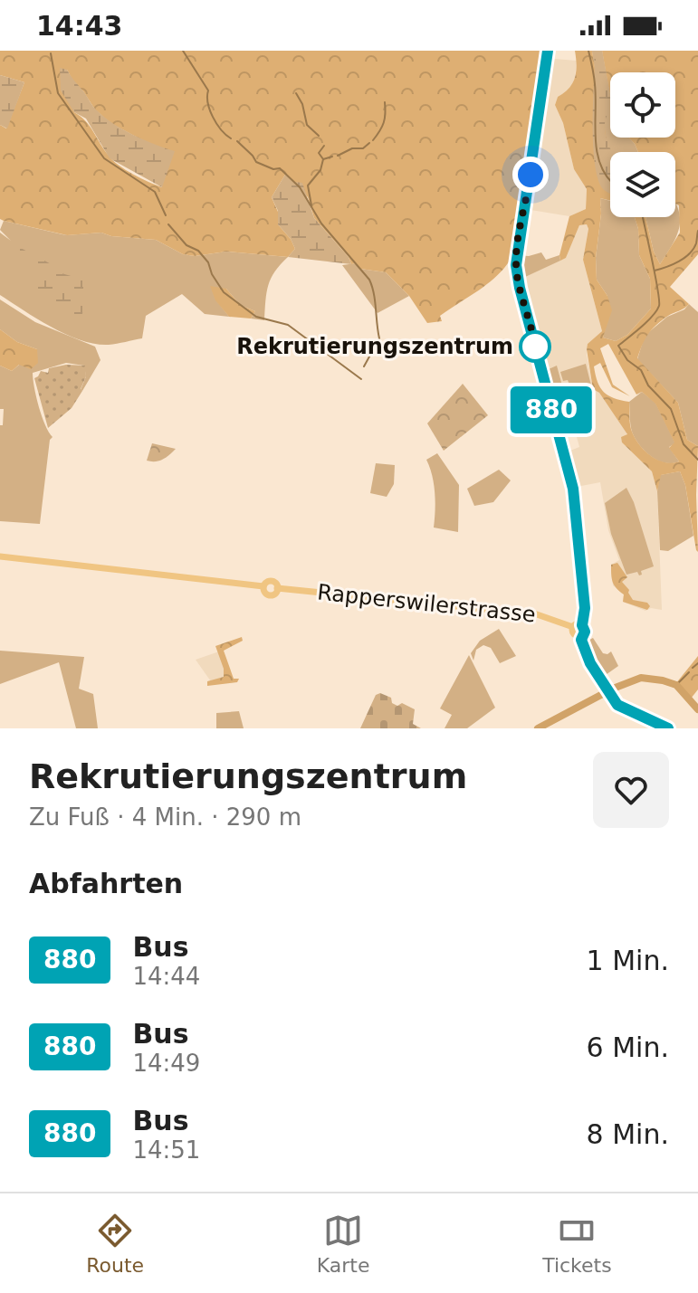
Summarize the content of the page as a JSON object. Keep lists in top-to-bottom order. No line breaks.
{"streets":{"main road":["Rapperswilerstrasse"]},"places":["Rekrutierungszentrum"],"lines":["bus line 880"],"page":{"status":"14:43","on_map":"880","heading":[["Rekrutierungszentrum","Zu Fuß · 4 Min. · 290 m"],"Abfahrten"],"list":[{"mark":"880","name":"Bus","note":"14:44","value":"1 Min."},{"mark":"880","name":"Bus","note":"14:49","value":"6 Min."},{"mark":"880","name":"Bus","note":"14:51","value":"8 Min."}],"tabs":["Route","Karte","Tickets"]}}
